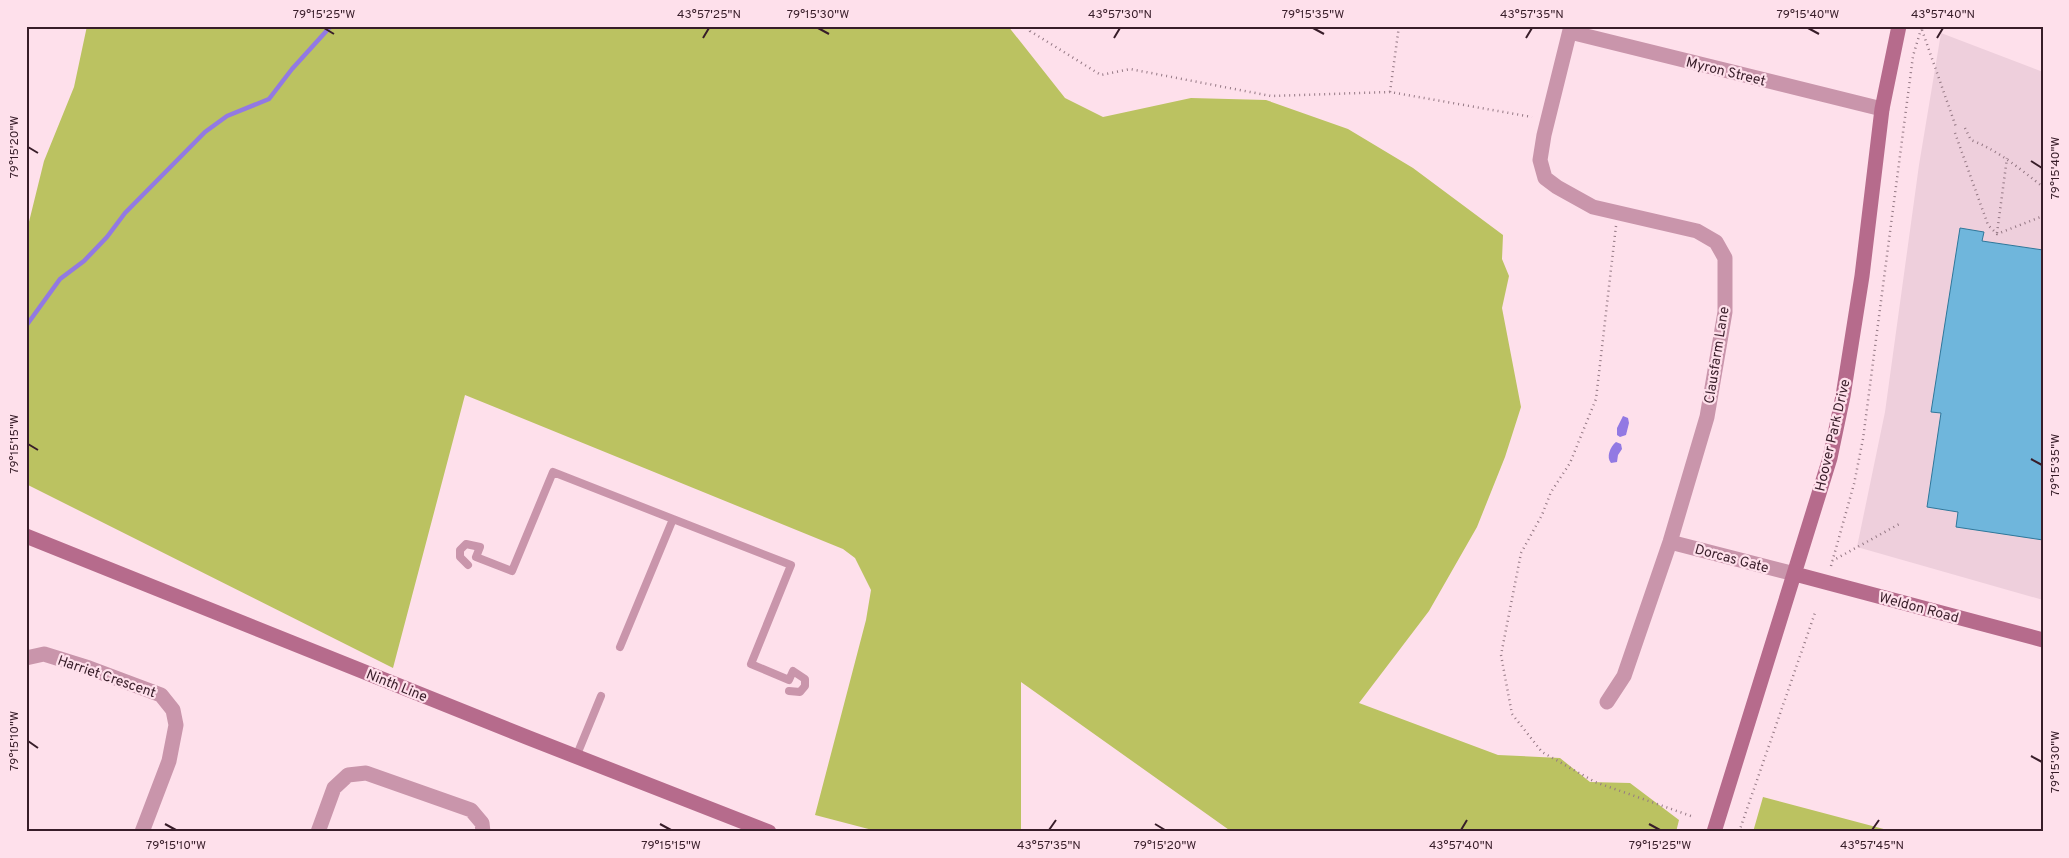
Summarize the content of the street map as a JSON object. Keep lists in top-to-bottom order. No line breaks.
{"streets":{"street":["Myron Street","Clausfarm Lane","Hoover Park Drive","Dorcas Gate","Weldon Road","Harriet Crescent","Ninth Line"]},"crossings":[["Myron Street","Clausfarm Lane"],["Myron Street","Hoover Park Drive"],["Clausfarm Lane","Dorcas Gate"],["Hoover Park Drive","Dorcas Gate"],["Hoover Park Drive","Weldon Road"],["Dorcas Gate","Weldon Road"]],"coordinates":["79°15'25\"W","43°57'25\"N","79°15'30\"W","43°57'30\"N","79°15'35\"W","43°57'35\"N","79°15'40\"W","43°57'40\"N","79°15'20\"W","79°15'15\"W","79°15'10\"W","43°57'45\"N"]}
